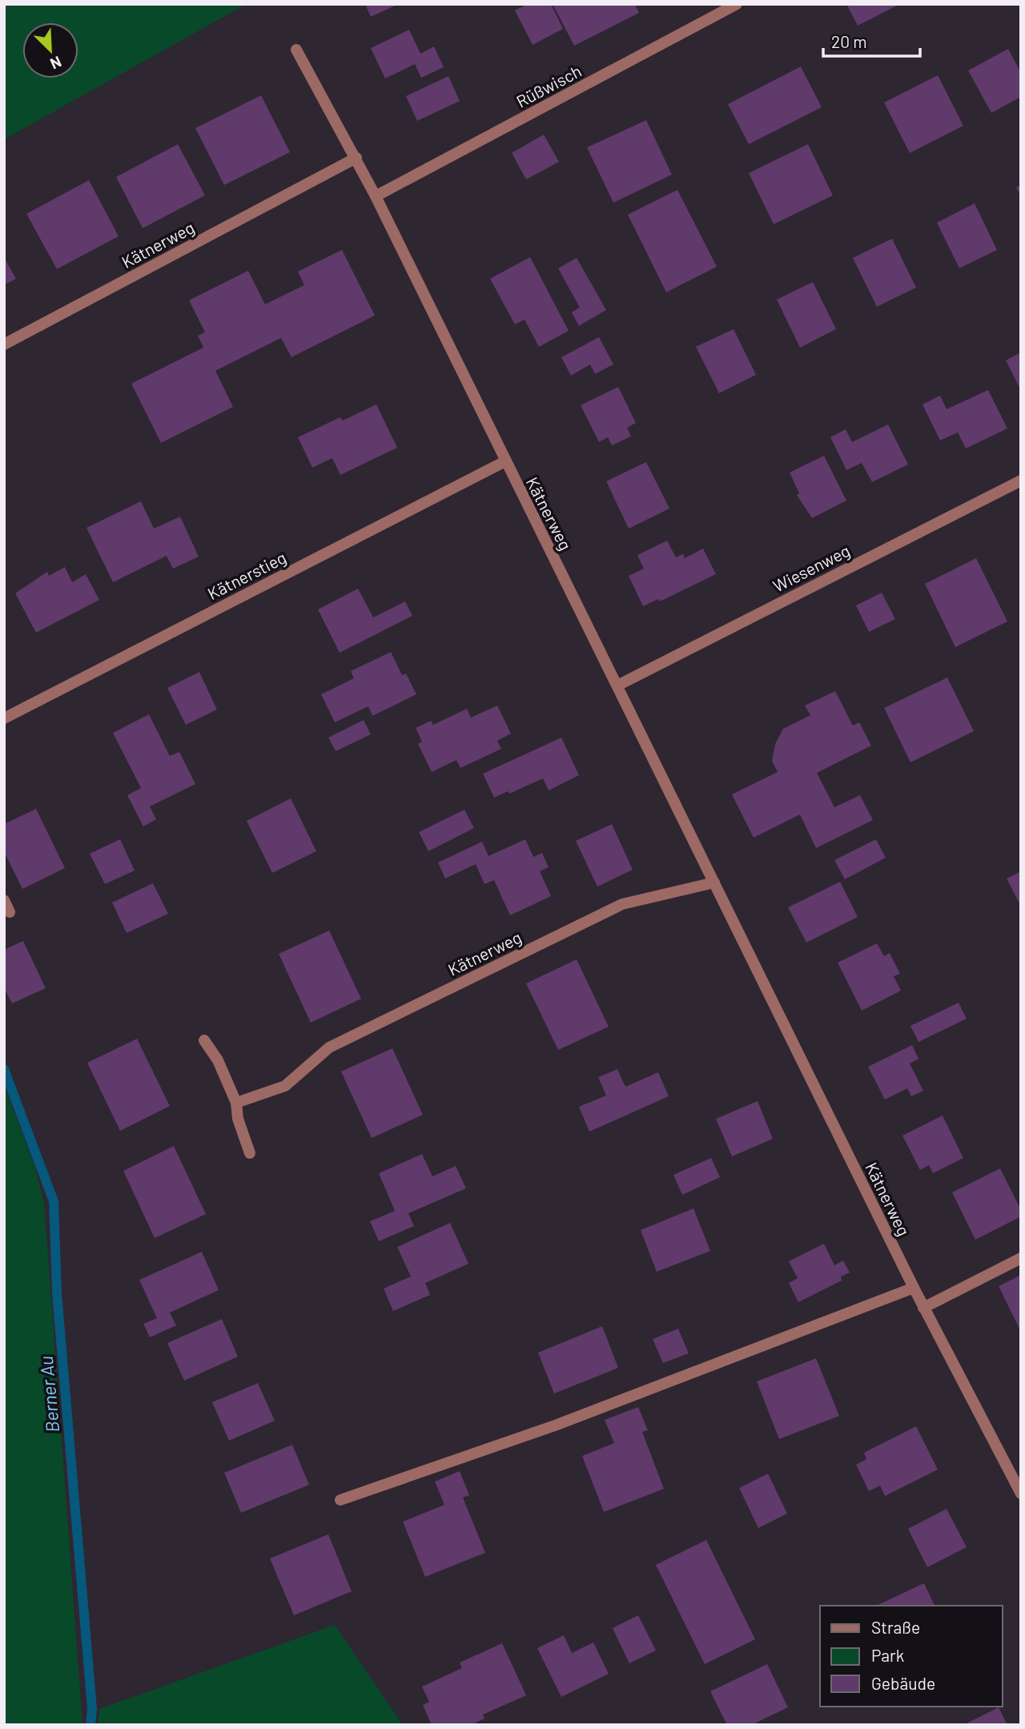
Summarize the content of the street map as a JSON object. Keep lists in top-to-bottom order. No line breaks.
{"streets":{"street":["Rüßwisch","Kätnerweg","Wiesenweg","Kätnerstieg"]},"crossings":[["Rüßwisch","Kätnerweg"],["Kätnerweg","Wiesenweg"],["Kätnerweg","Kätnerstieg"]],"water":["Berner Au"],"legend":["Straße","Park","Gebäude"],"scale_bar":"20 m","north":"bottom right"}
